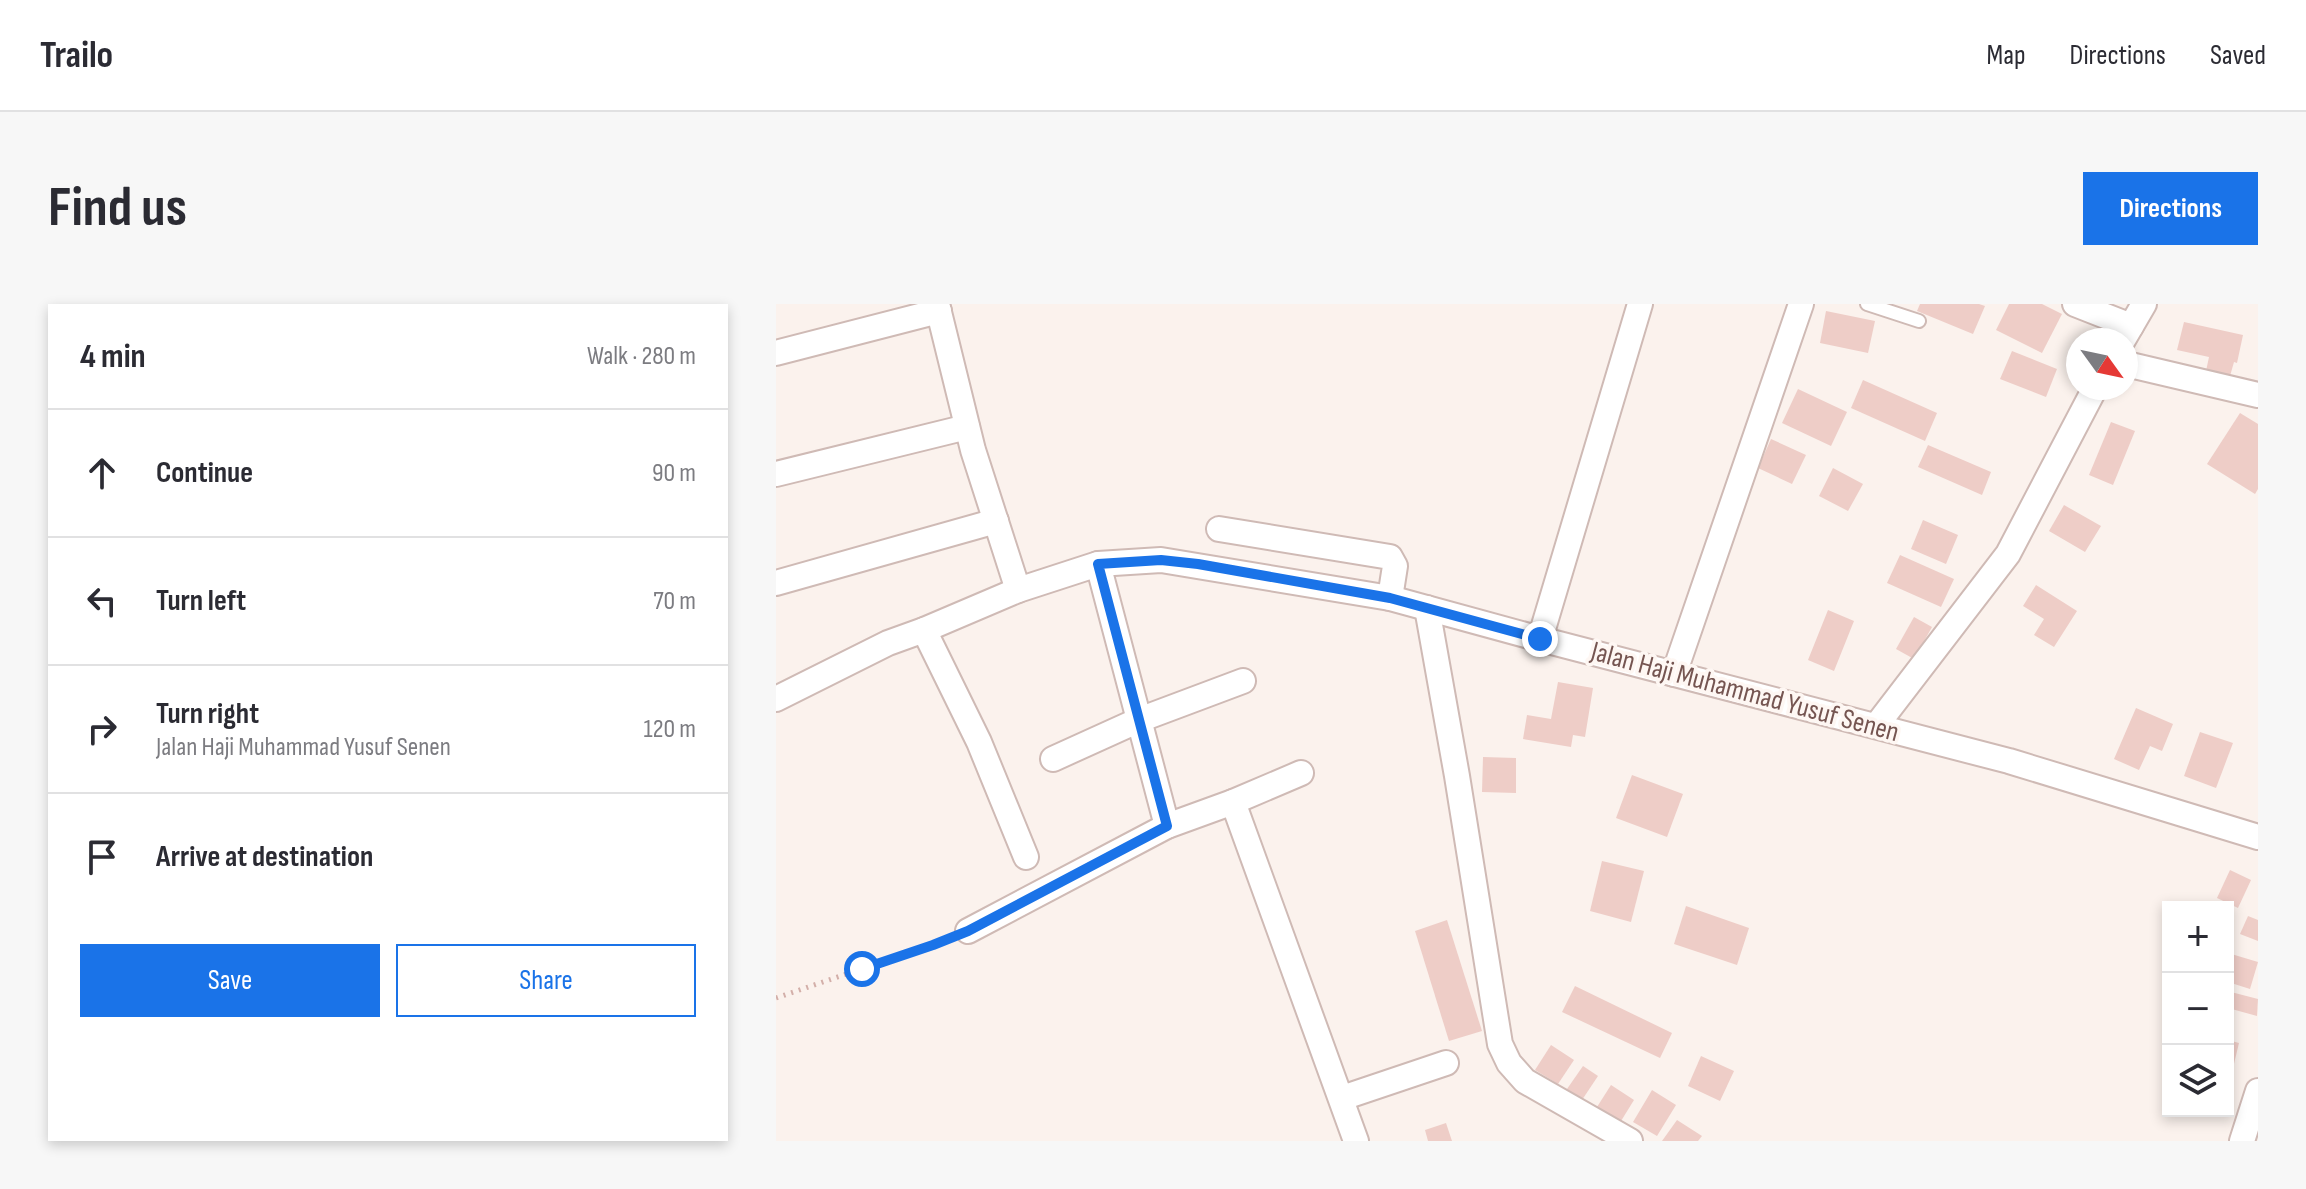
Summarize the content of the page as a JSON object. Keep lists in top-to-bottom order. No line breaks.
{"streets":{"street":["Jalan Haji Muhammad Yusuf Senen"]},"north":"bottom right","page":{"header":"Trailo","nav":["Map","Directions","Saved"],"buttons":["Directions",["Save","Share"]],"title":"Find us","heading":["4 min","Walk · 280 m"],"list":[["Continue","90 m"],["Turn left","70 m"],["Turn right","Jalan Haji Muhammad Yusuf Senen","120 m"],"Arrive at destination"],"map_buttons":["+","−"]}}
